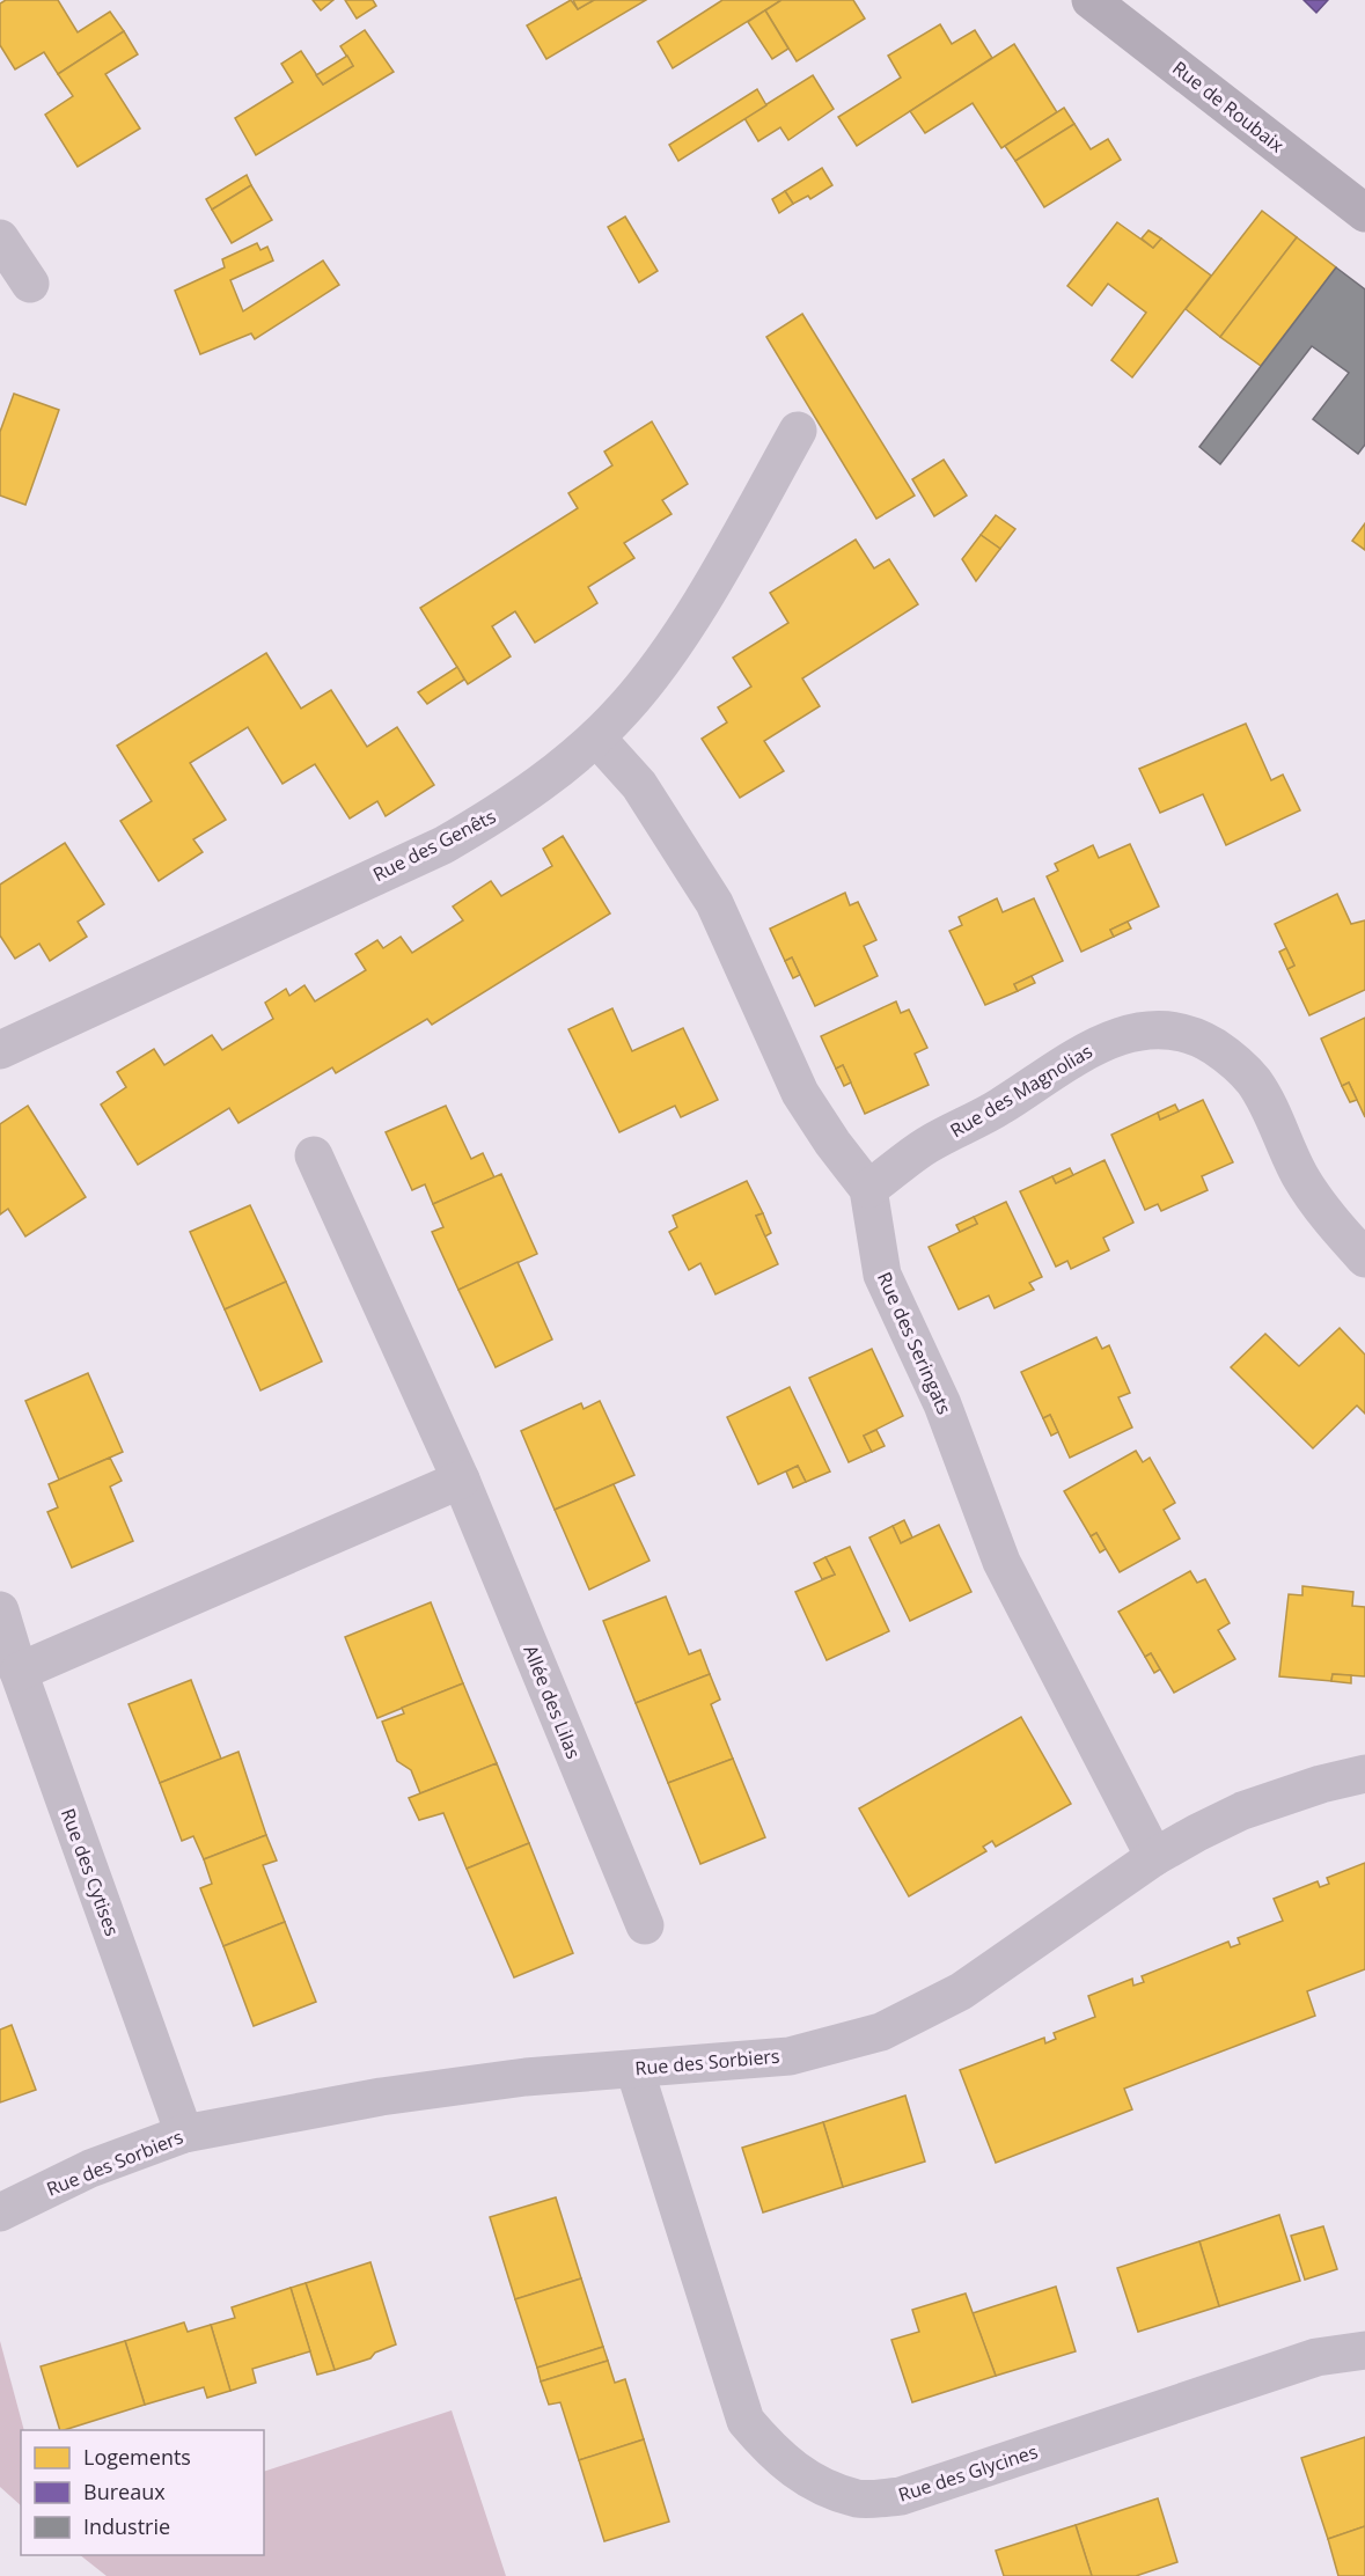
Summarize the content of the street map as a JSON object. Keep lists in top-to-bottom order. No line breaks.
{"streets":{"main road":["Rue de Roubaix"],"street":["Rue des Genêts","Rue des Magnolias","Rue des Seringats","Allée des Lilas","Rue des Cytises","Rue des Sorbiers","Rue des Glycines"]},"crossings":[["Rue des Genêts","Rue des Seringats"],["Rue des Magnolias","Rue des Seringats"],["Rue des Seringats","Rue des Sorbiers"],["Rue des Cytises","Rue des Sorbiers"],["Rue des Sorbiers","Rue des Glycines"]],"legend":["Logements","Bureaux","Industrie"]}
